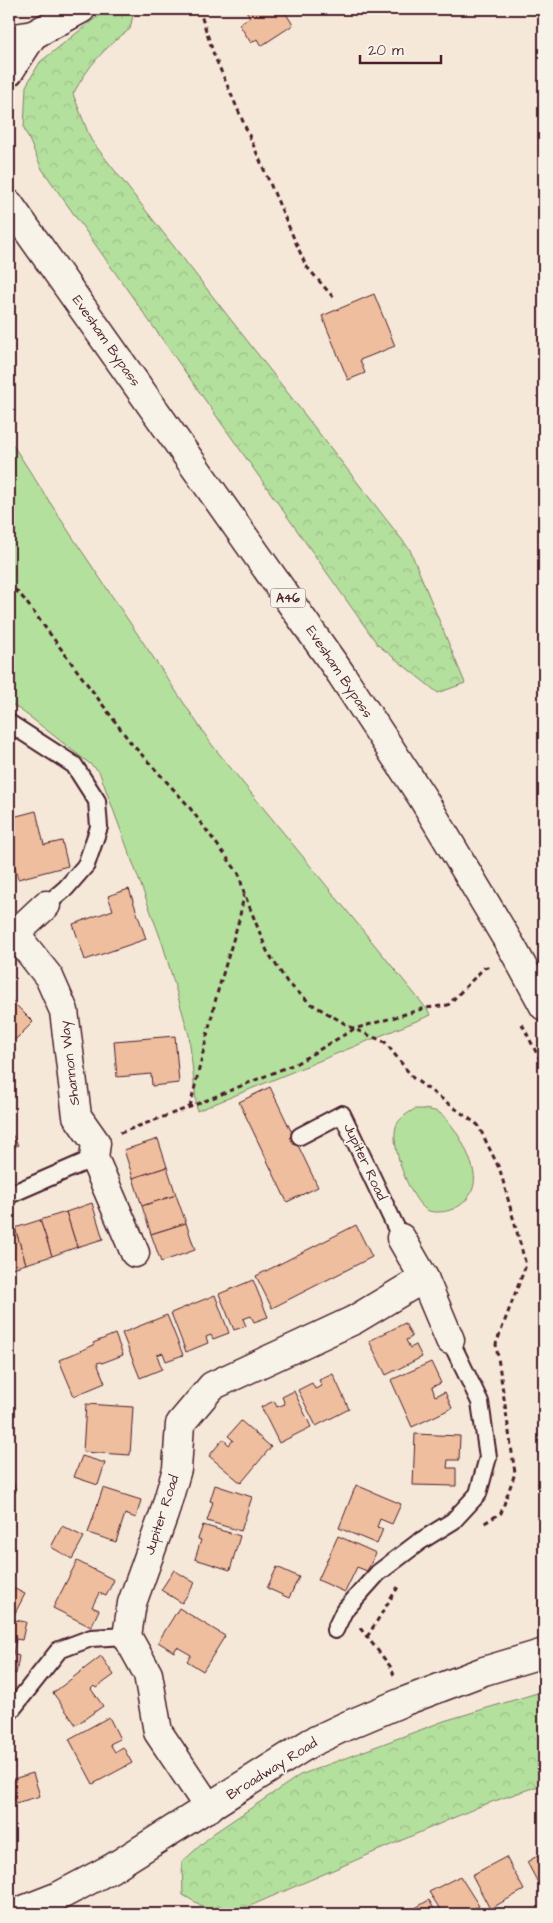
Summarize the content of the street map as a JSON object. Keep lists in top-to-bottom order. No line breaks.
{"streets":{"main road":["Evesham Bypass","A46","Shannon Way","Jupiter Road","Broadway Road"]},"scale_bar":"20 m"}
